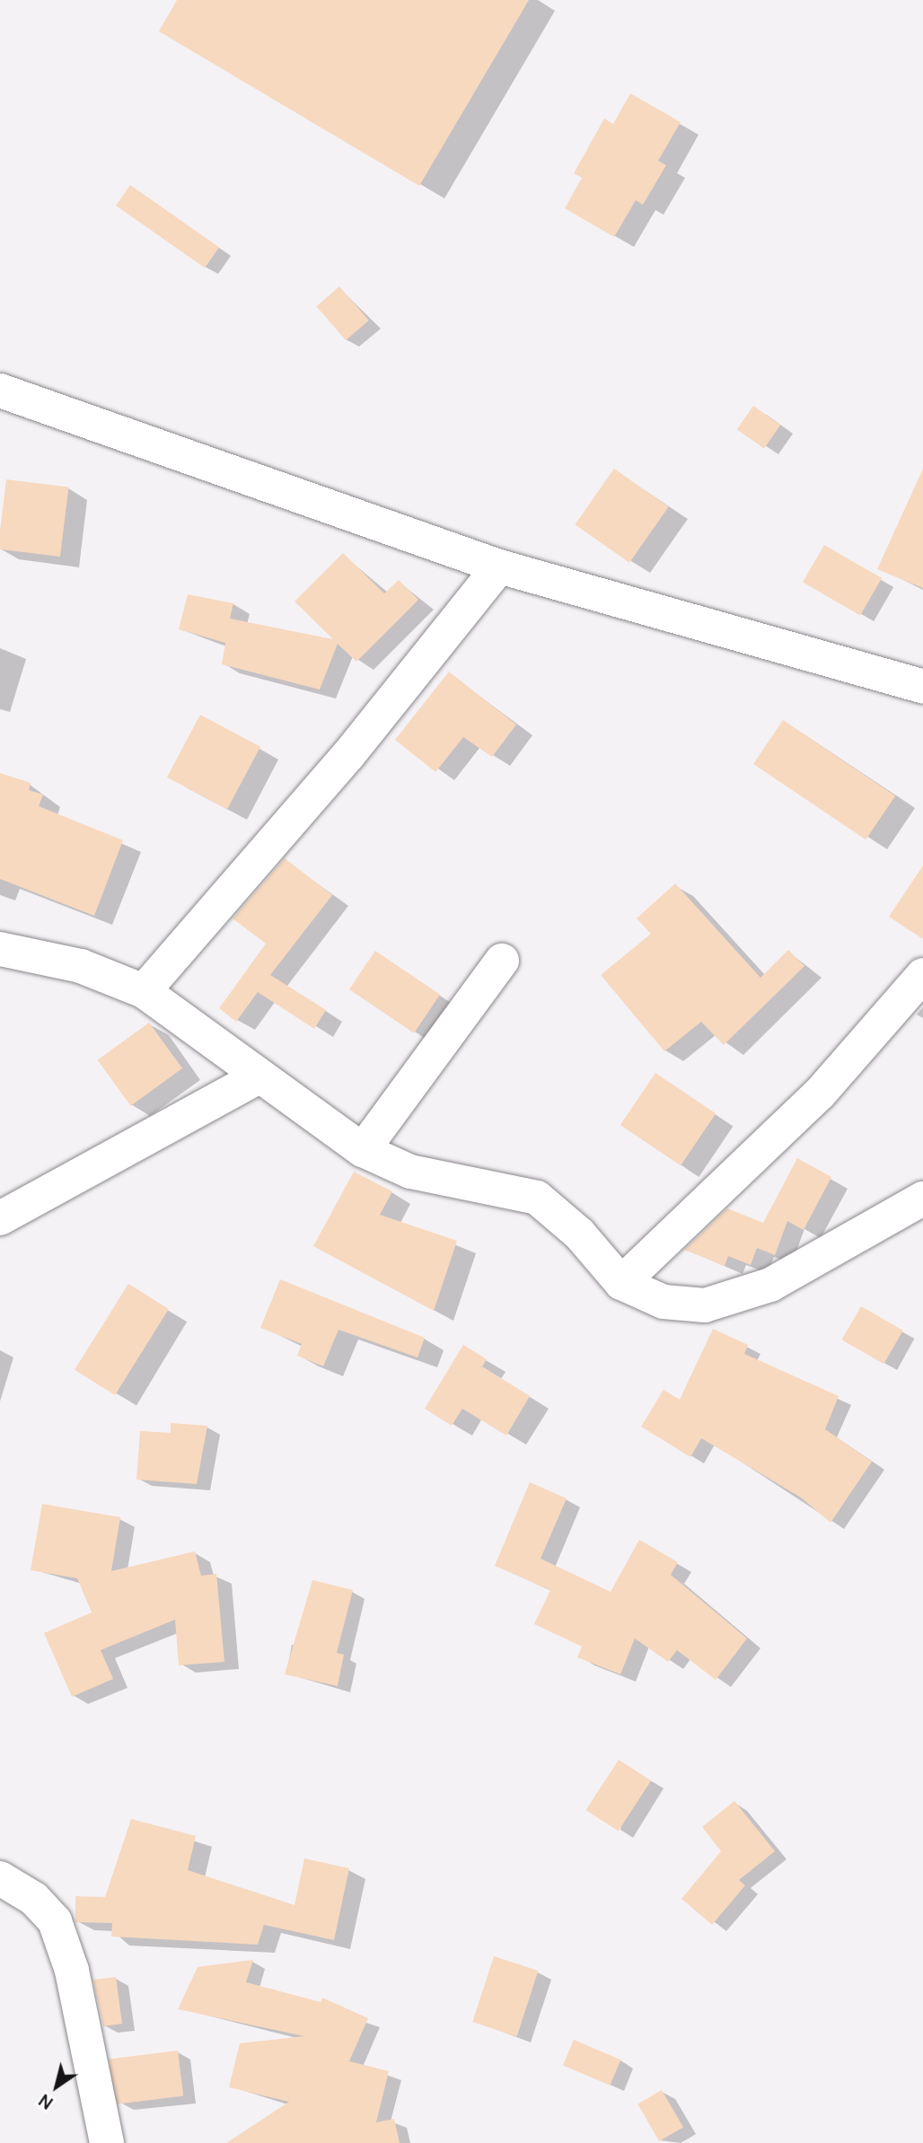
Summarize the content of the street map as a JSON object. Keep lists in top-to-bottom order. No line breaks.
{"north":"bottom left"}
